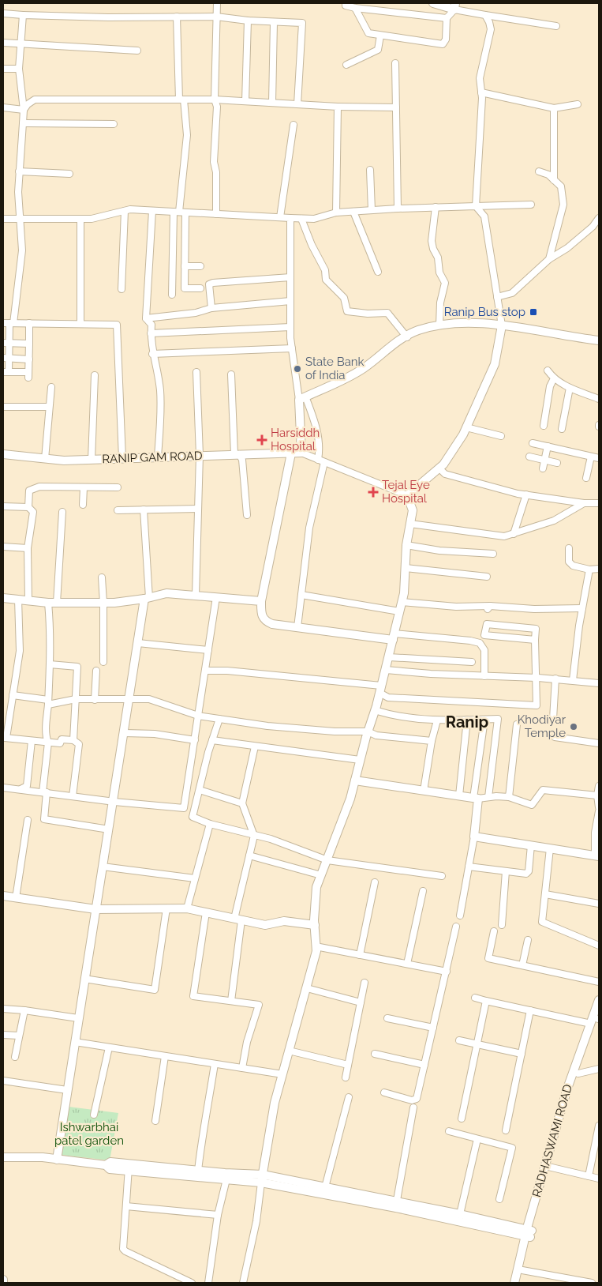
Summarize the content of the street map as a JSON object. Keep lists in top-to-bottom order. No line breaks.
{"streets":{"street":["RANIP GAM ROAD","RADHASWAMI ROAD"]},"districts":["Ranip"],"parks":["Ishwarbhai patel garden"],"places":{"transit":["Ranip Bus stop"],"other":["State Bank of India","Khodiyar Temple"],"health":["Harsiddh Hospital","Tejal Eye Hospital"]}}
